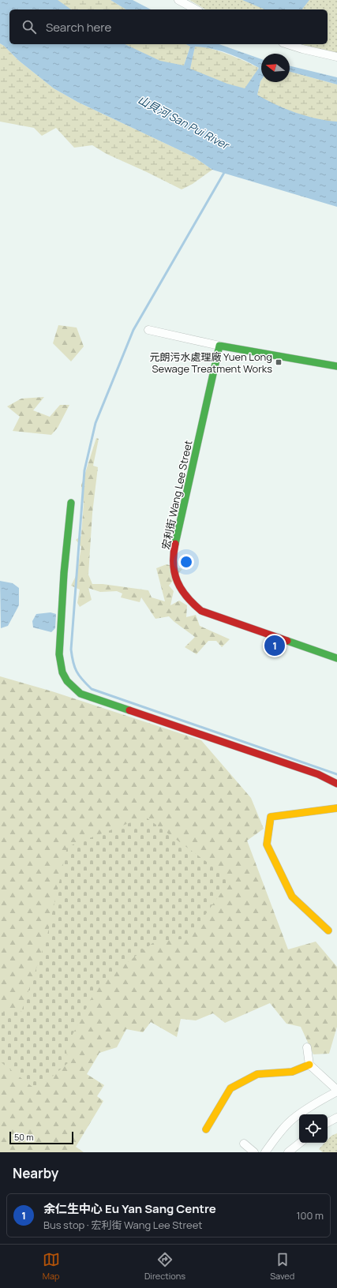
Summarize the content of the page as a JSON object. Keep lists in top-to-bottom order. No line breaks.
{"streets":{"street":["宏利街 Wang Lee Street"]},"water":["山貝河 San Pui River"],"places":{"transit":["元朗污水處理廠 Yuen Long Sewage Treatment Works"]},"scale_bar":"50 m","north":"left","page":{"search":"Search here","pins":"1","scale":"50 m","heading":"Nearby","list":[{"mark":"1","name":"余仁生中心 Eu Yan Sang Centre","note":"Bus stop · 宏利街 Wang Lee Street","value":"100 m"}],"nav":["Map","Directions","Saved"]}}
